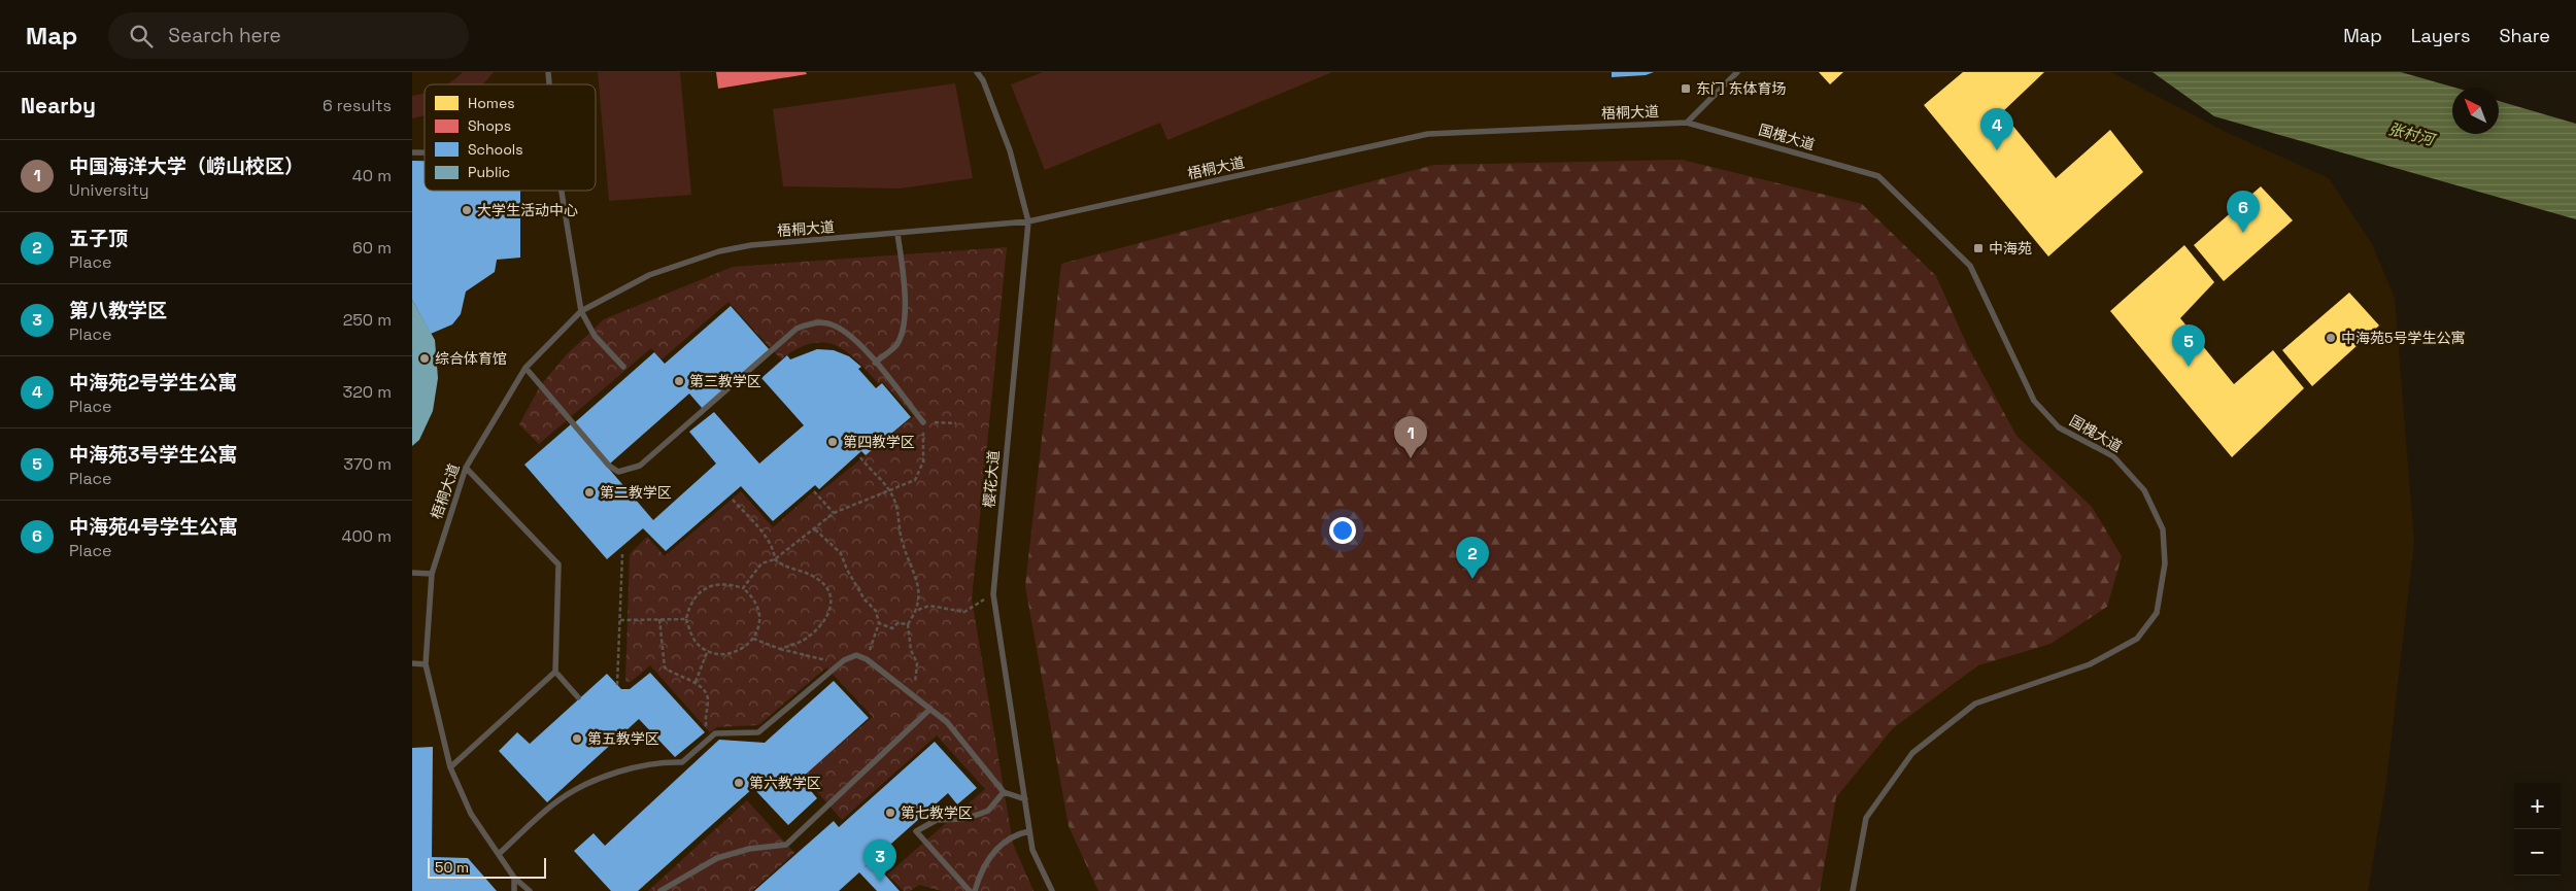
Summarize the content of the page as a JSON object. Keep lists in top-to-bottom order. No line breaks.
{"streets":{"lane":["梧桐大道","国槐大道","樱花大道"]},"crossings":[["梧桐大道","国槐大道"],["梧桐大道","樱花大道"]],"water":["张村河"],"places":{"transit":["东门 东体育场","中海苑"],"other":["大学生活动中心","中海苑5号学生公寓","综合体育馆","第三教学区","第四教学区","第二教学区","第五教学区","第六教学区","第七教学区"]},"legend":["Homes","Shops","Schools","Public"],"scale_bar":"50 m","north":"top left","page":{"header":"Map","search":"Search here","nav":["Map","Layers","Share"],"heading":["Nearby","6 results"],"pins":["4","6","5","1","2","3"],"list":[{"mark":"1","name":"中国海洋大学（崂山校区）","note":"University","value":"40 m"},{"mark":"2","name":"五子顶","note":"Place","value":"60 m"},{"mark":"3","name":"第八教学区","note":"Place","value":"250 m"},{"mark":"4","name":"中海苑2号学生公寓","note":"Place","value":"320 m"},{"mark":"5","name":"中海苑3号学生公寓","note":"Place","value":"370 m"},{"mark":"6","name":"中海苑4号学生公寓","note":"Place","value":"400 m"}],"map_buttons":["+","−"],"scale":"50 m"}}
